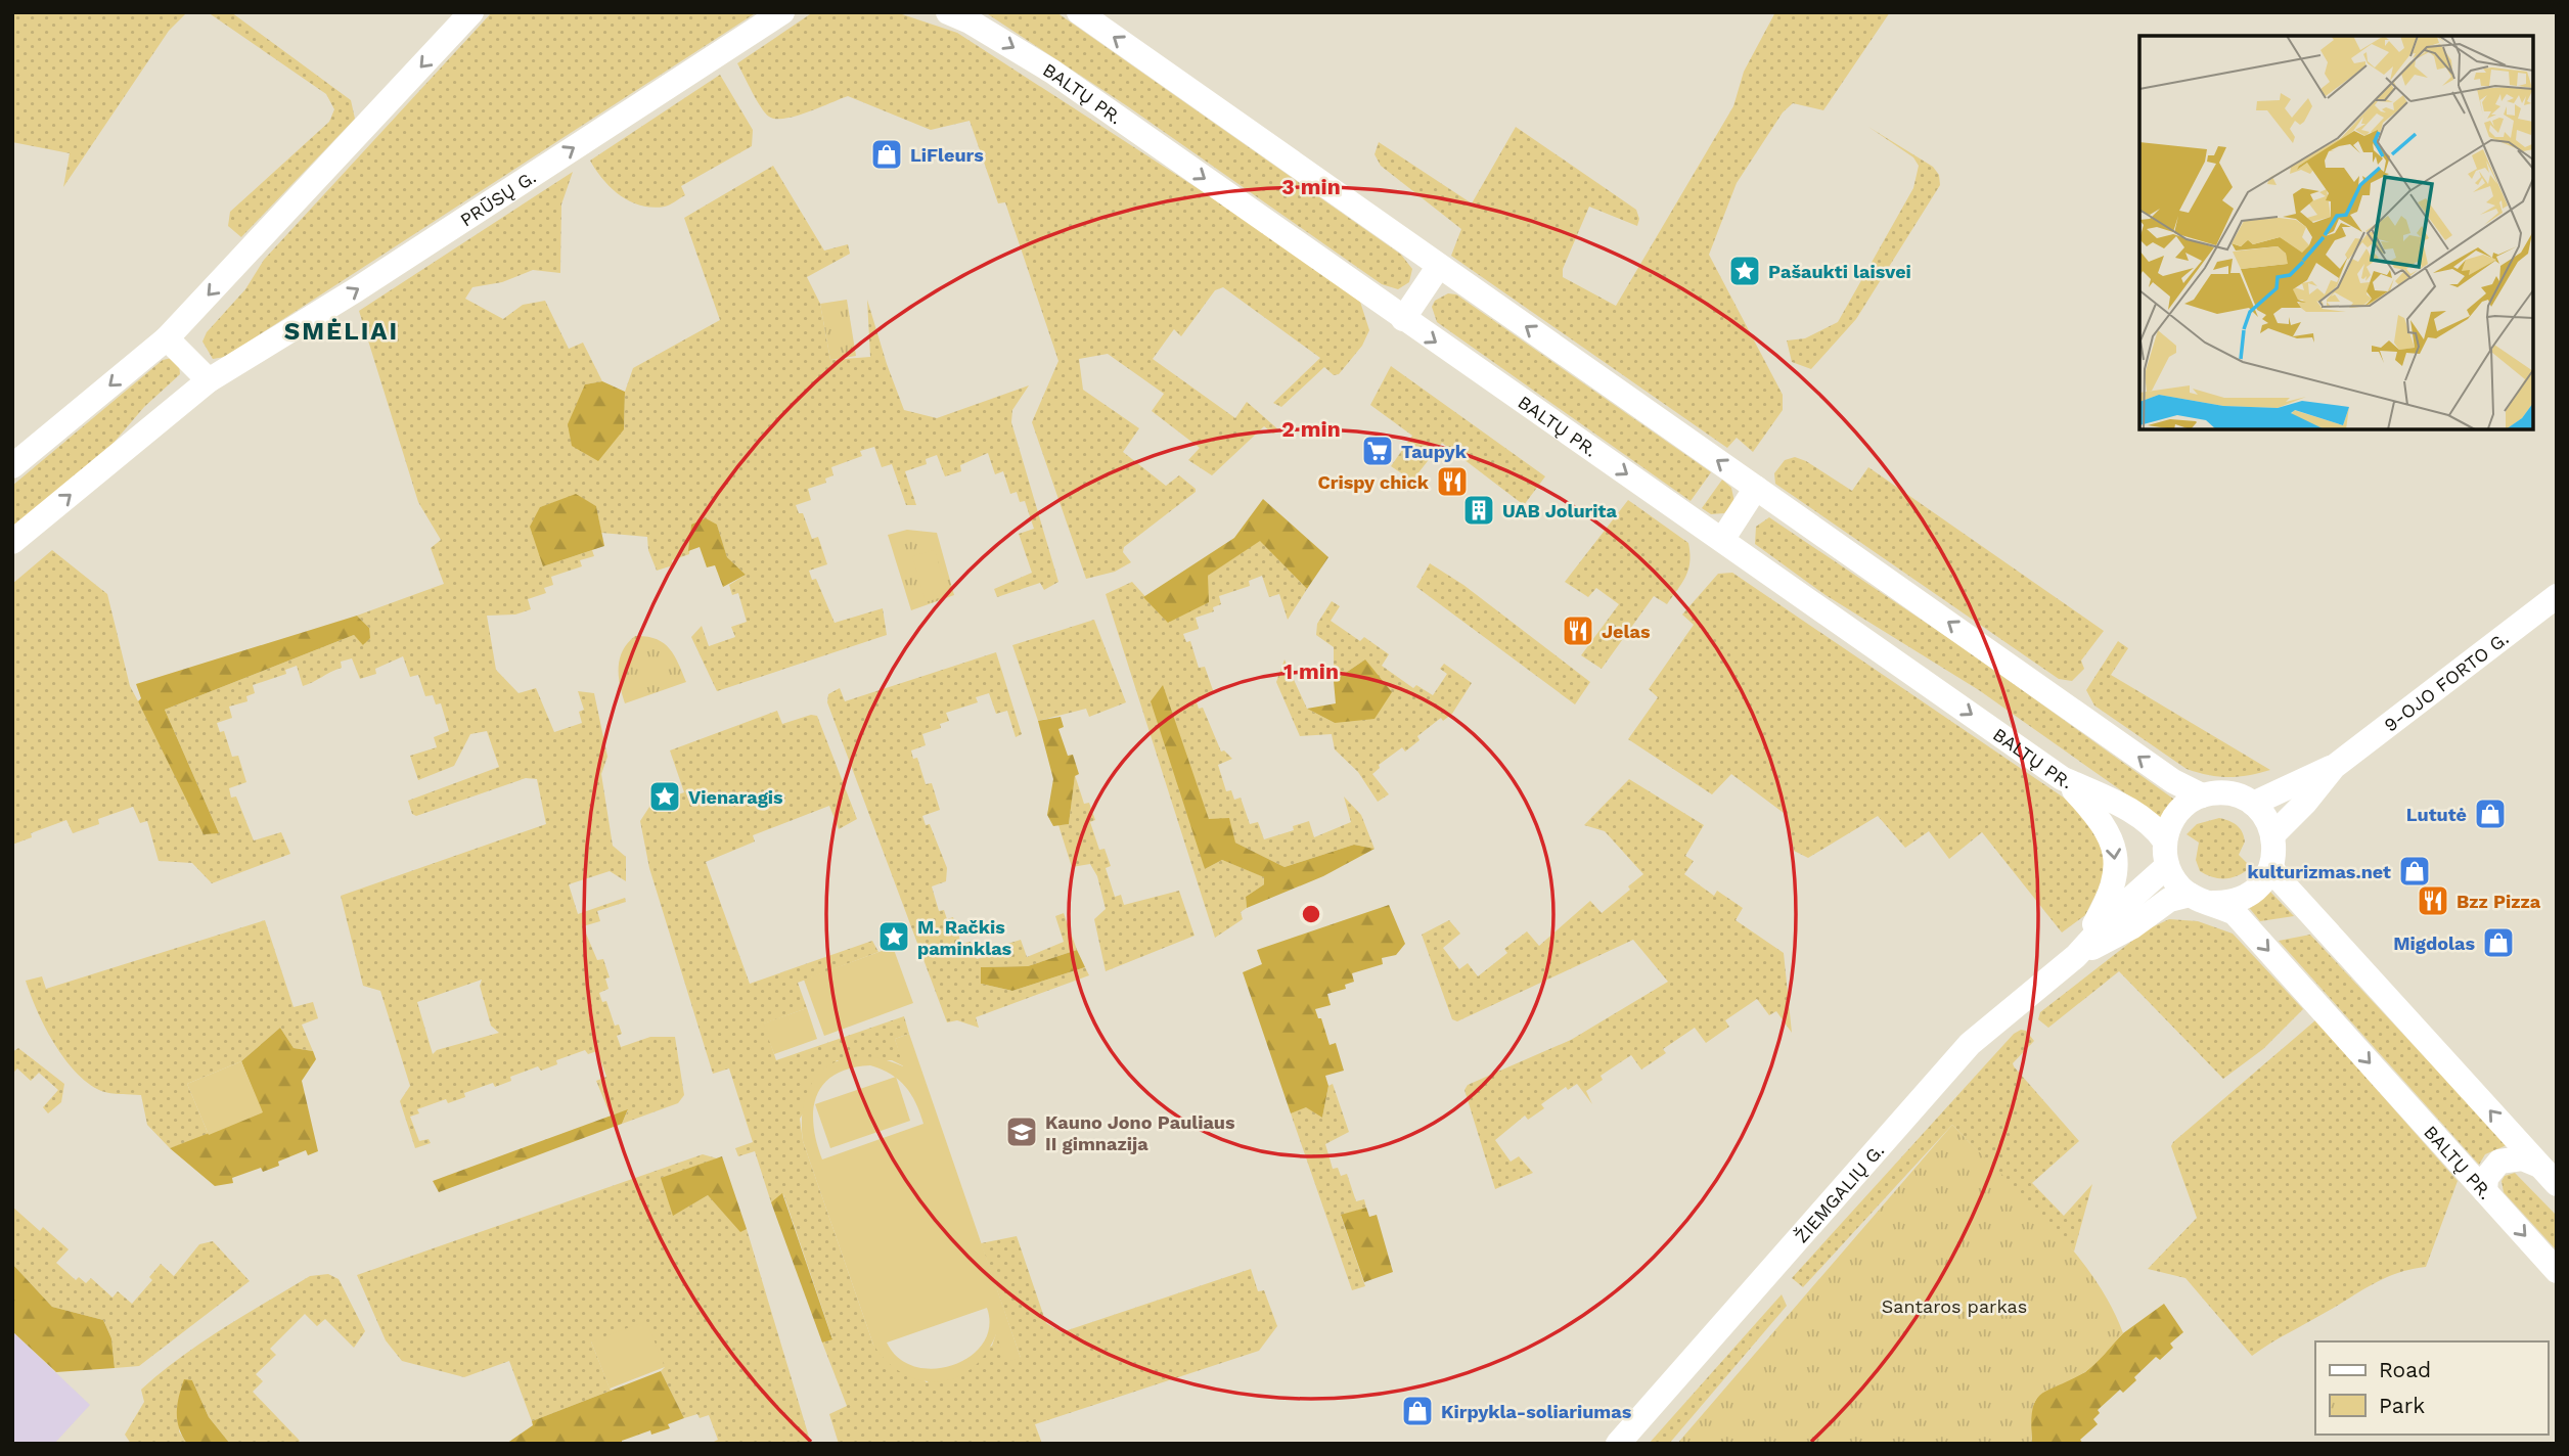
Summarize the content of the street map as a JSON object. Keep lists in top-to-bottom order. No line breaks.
{"streets":{"main road":["BALTŲ PR.","PRŪSŲ G.","9-OJO FORTO G.","ŽIEMGALIŲ G."]},"crossings":[["BALTŲ PR.","9-OJO FORTO G."],["BALTŲ PR.","ŽIEMGALIŲ G."],["9-OJO FORTO G.","ŽIEMGALIŲ G."]],"districts":["SMĖLIAI"],"parks":["Santaros parkas"],"places":{"shop":["LiFleurs","Lututė","kulturizmas.net","Migdolas","Kirpykla-soliariumas"],"place":["Pašaukti laisvei","Vienaragis","M. Račkis paminklas"],"supermarket":["Taupyk"],"restaurant":["Crispy chick","Jelas","Bzz Pizza"],"building":["UAB Jolurita"],"school or university":["Kauno Jono Pauliaus II gimnazija"]},"legend":["Road","Park"],"rings":["3 min","2 min","1 min"]}
